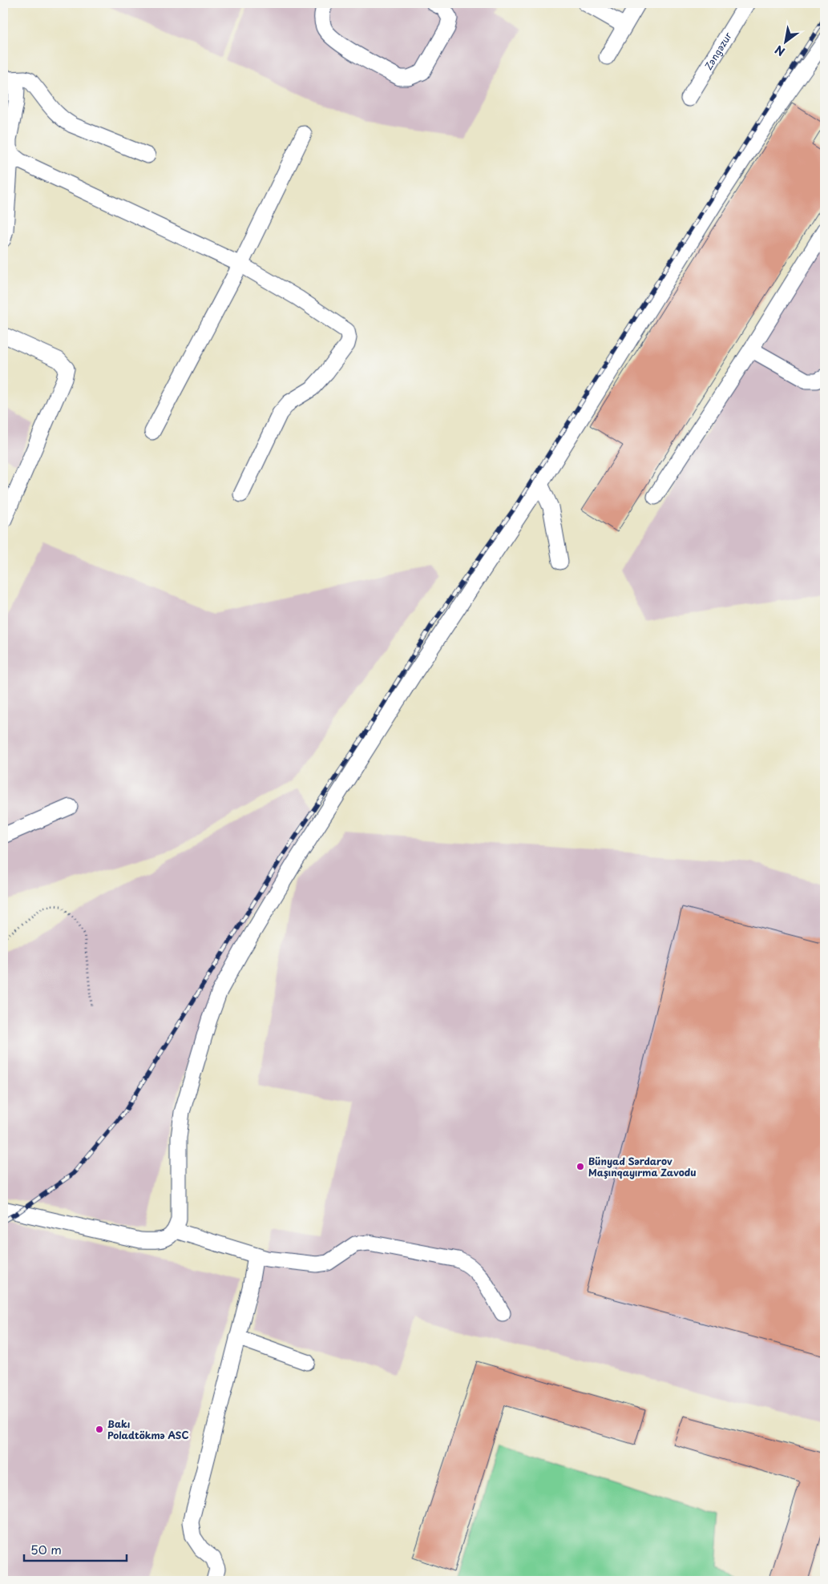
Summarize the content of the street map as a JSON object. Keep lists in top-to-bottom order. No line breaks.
{"streets":{"street":["Zəngəzur"]},"places":["Bünyad Sərdarov Maşınqayırma Zavodu","Bakı Poladtökmə ASC"],"scale_bar":"50 m","north":"bottom left"}
